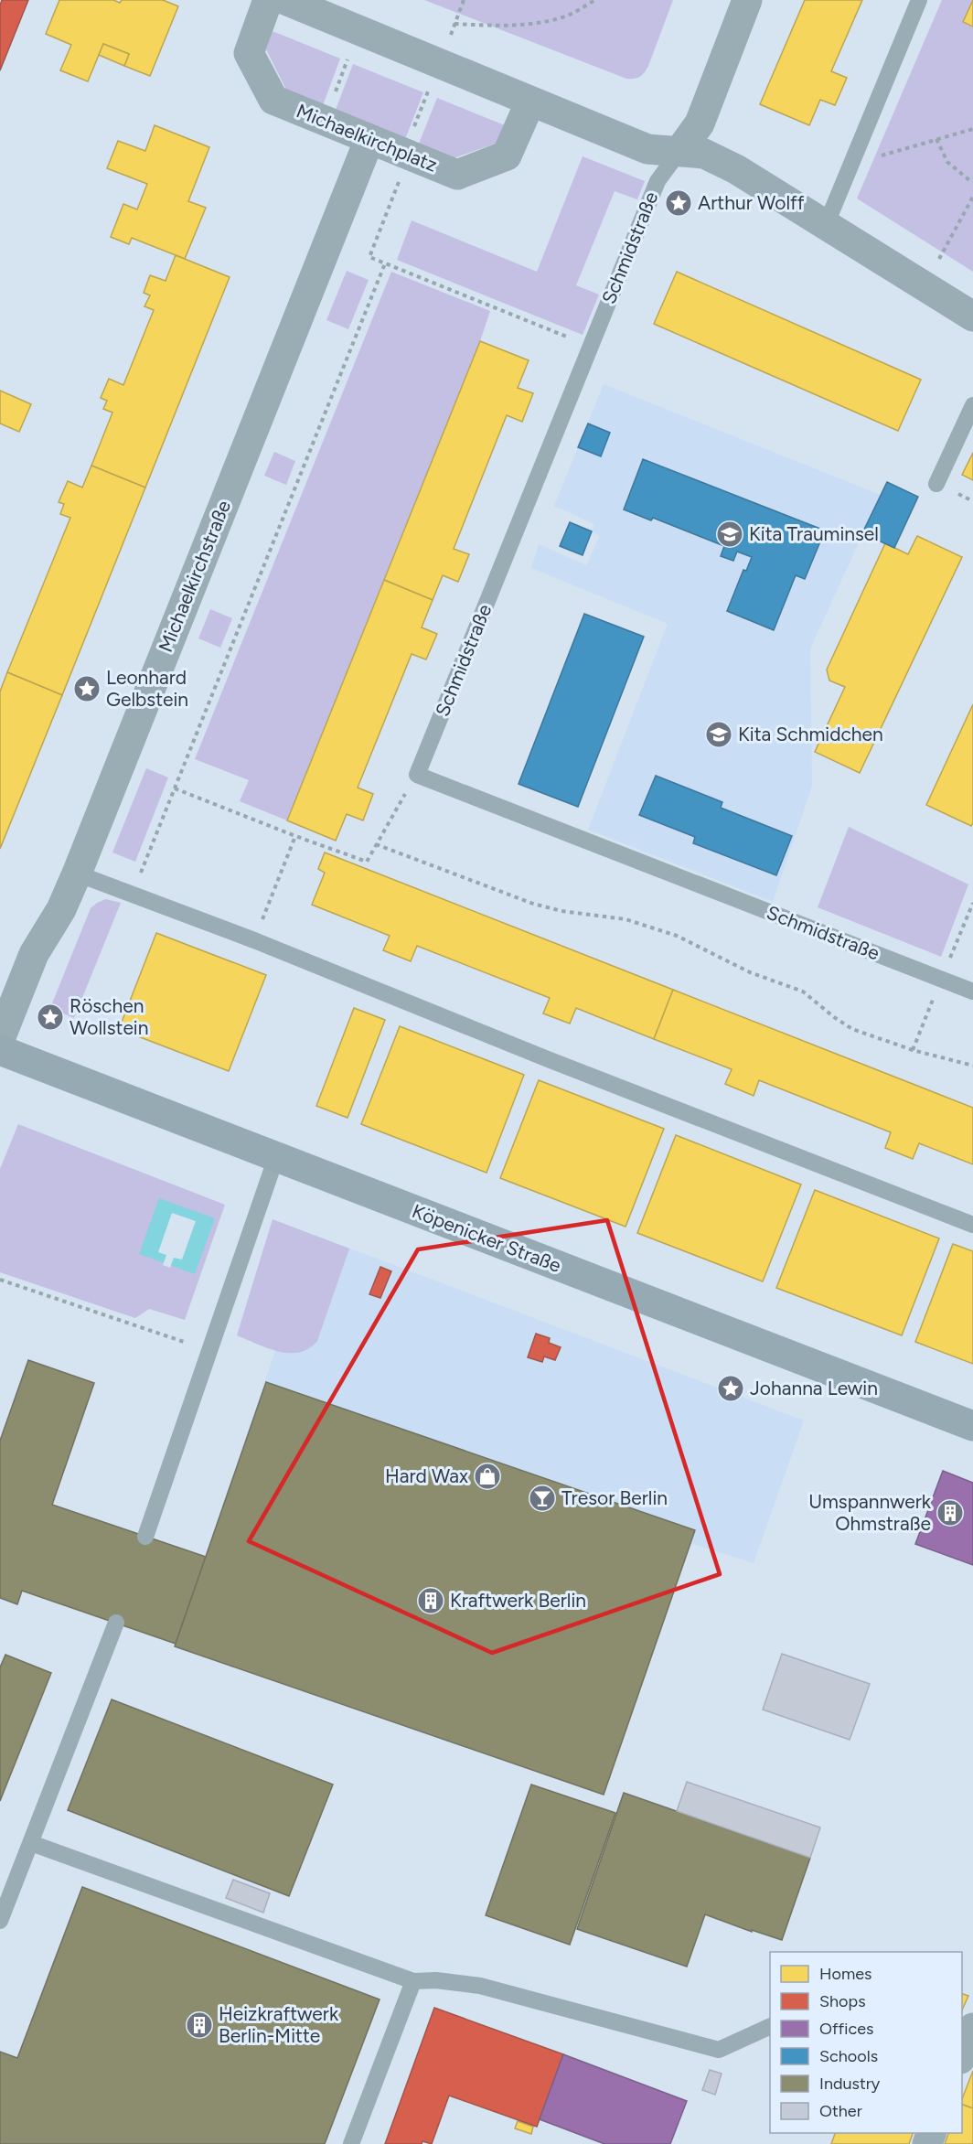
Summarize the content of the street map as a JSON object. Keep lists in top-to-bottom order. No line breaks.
{"streets":{"main road":["Köpenicker Straße"],"street":["Michaelkirchplatz","Michaelkirchstraße"],"lane":["Schmidstraße"]},"crossings":[["Michaelkirchplatz","Michaelkirchstraße"]],"places":{"place":["Arthur Wolff","Leonhard Gelbstein","Röschen Wollstein","Johanna Lewin"],"school or university":["Kita Trauminsel","Kita Schmidchen"],"shop":["Hard Wax"],"bar":["Tresor Berlin"],"building":["Umspannwerk Ohmstraße","Kraftwerk Berlin","Heizkraftwerk Berlin-Mitte"]},"legend":["Homes","Shops","Offices","Schools","Industry","Other"]}
